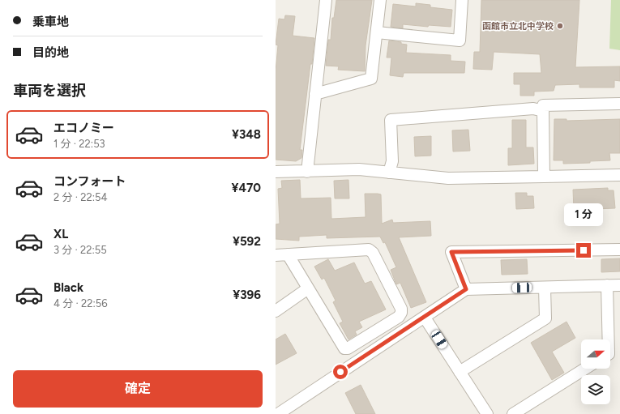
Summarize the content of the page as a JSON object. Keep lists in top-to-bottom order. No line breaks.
{"places":["函館市立北中学校"],"north":"right","page":{"banner":["乗車地","目的地"],"heading":"車両を選択","list":[{"name":"エコノミー","note":"1 分 · 22:53","value":"¥348"},{"name":"コンフォート","note":"2 分 · 22:54","value":"¥470"},{"name":"XL","note":"3 分 · 22:55","value":"¥592"},{"name":"Black","note":"4 分 · 22:56","value":"¥396"}],"bubble":"1 分","buttons":"確定"}}
